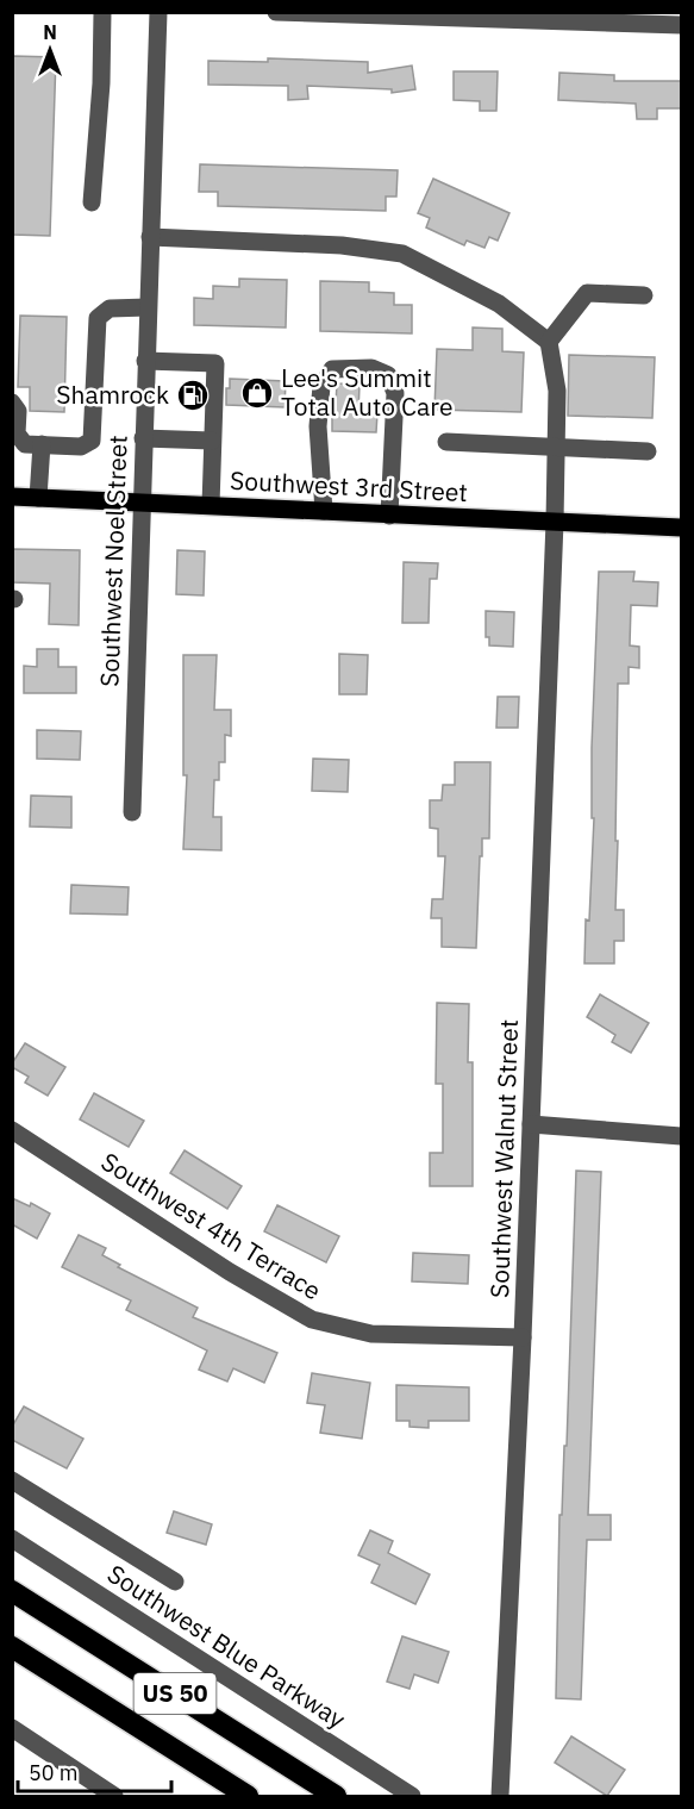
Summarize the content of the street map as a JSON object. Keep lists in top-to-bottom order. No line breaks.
{"streets":{"highway":["US 50"],"main road":["Southwest 3rd Street"],"street":["Southwest Noel Street","Southwest Walnut Street","Southwest 4th Terrace","Southwest Blue Parkway"]},"crossings":[["Southwest 3rd Street","Southwest Noel Street"],["Southwest 3rd Street","Southwest Walnut Street"],["Southwest Walnut Street","Southwest 4th Terrace"]],"places":{"shop":["Lee's Summit Total Auto Care"],"fuel station":["Shamrock"]},"scale_bar":"50 m","north":"top"}
